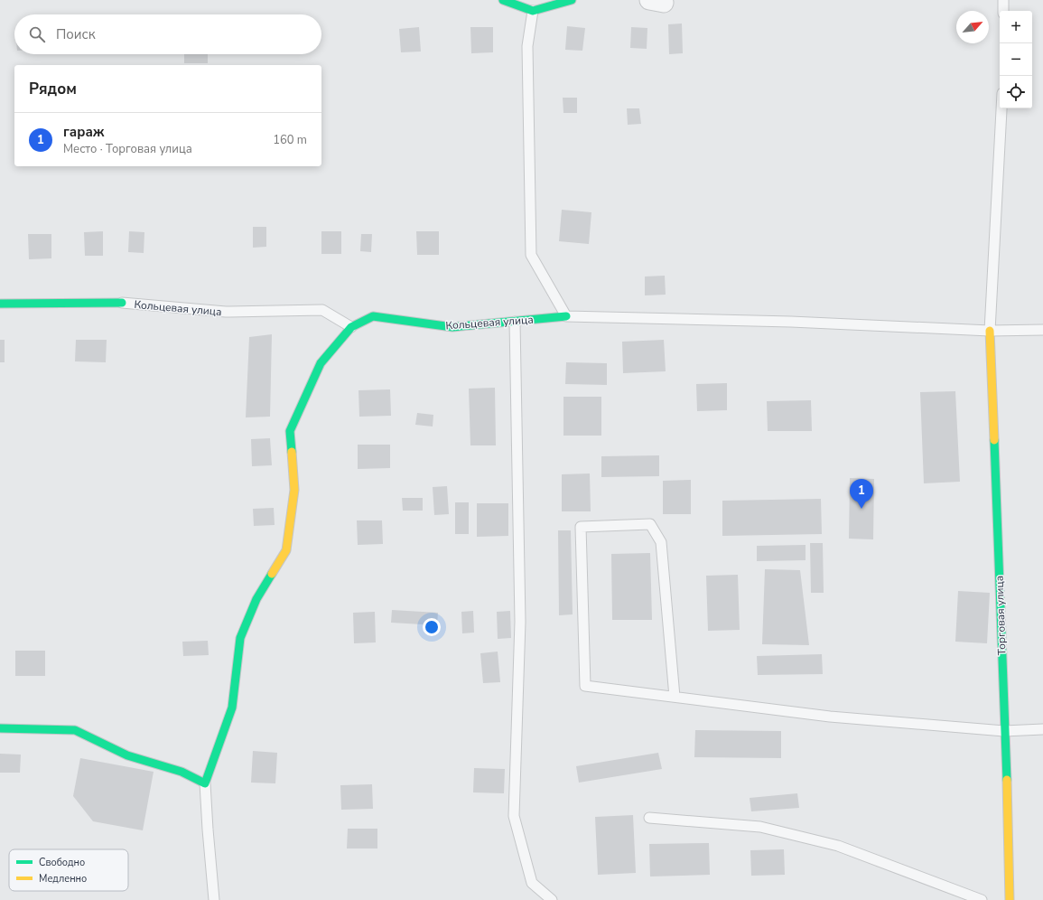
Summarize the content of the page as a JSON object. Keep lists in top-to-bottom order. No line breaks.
{"streets":{"street":["Кольцевая улица","Торговая улица"]},"legend":["Свободно","Медленно"],"north":"top right","page":{"map_buttons":["+","−"],"search":"Поиск","heading":"Рядом","list":[{"mark":"1","name":"гараж","note":"Место · Торговая улица","value":"160 m"}],"pins":"1"}}
